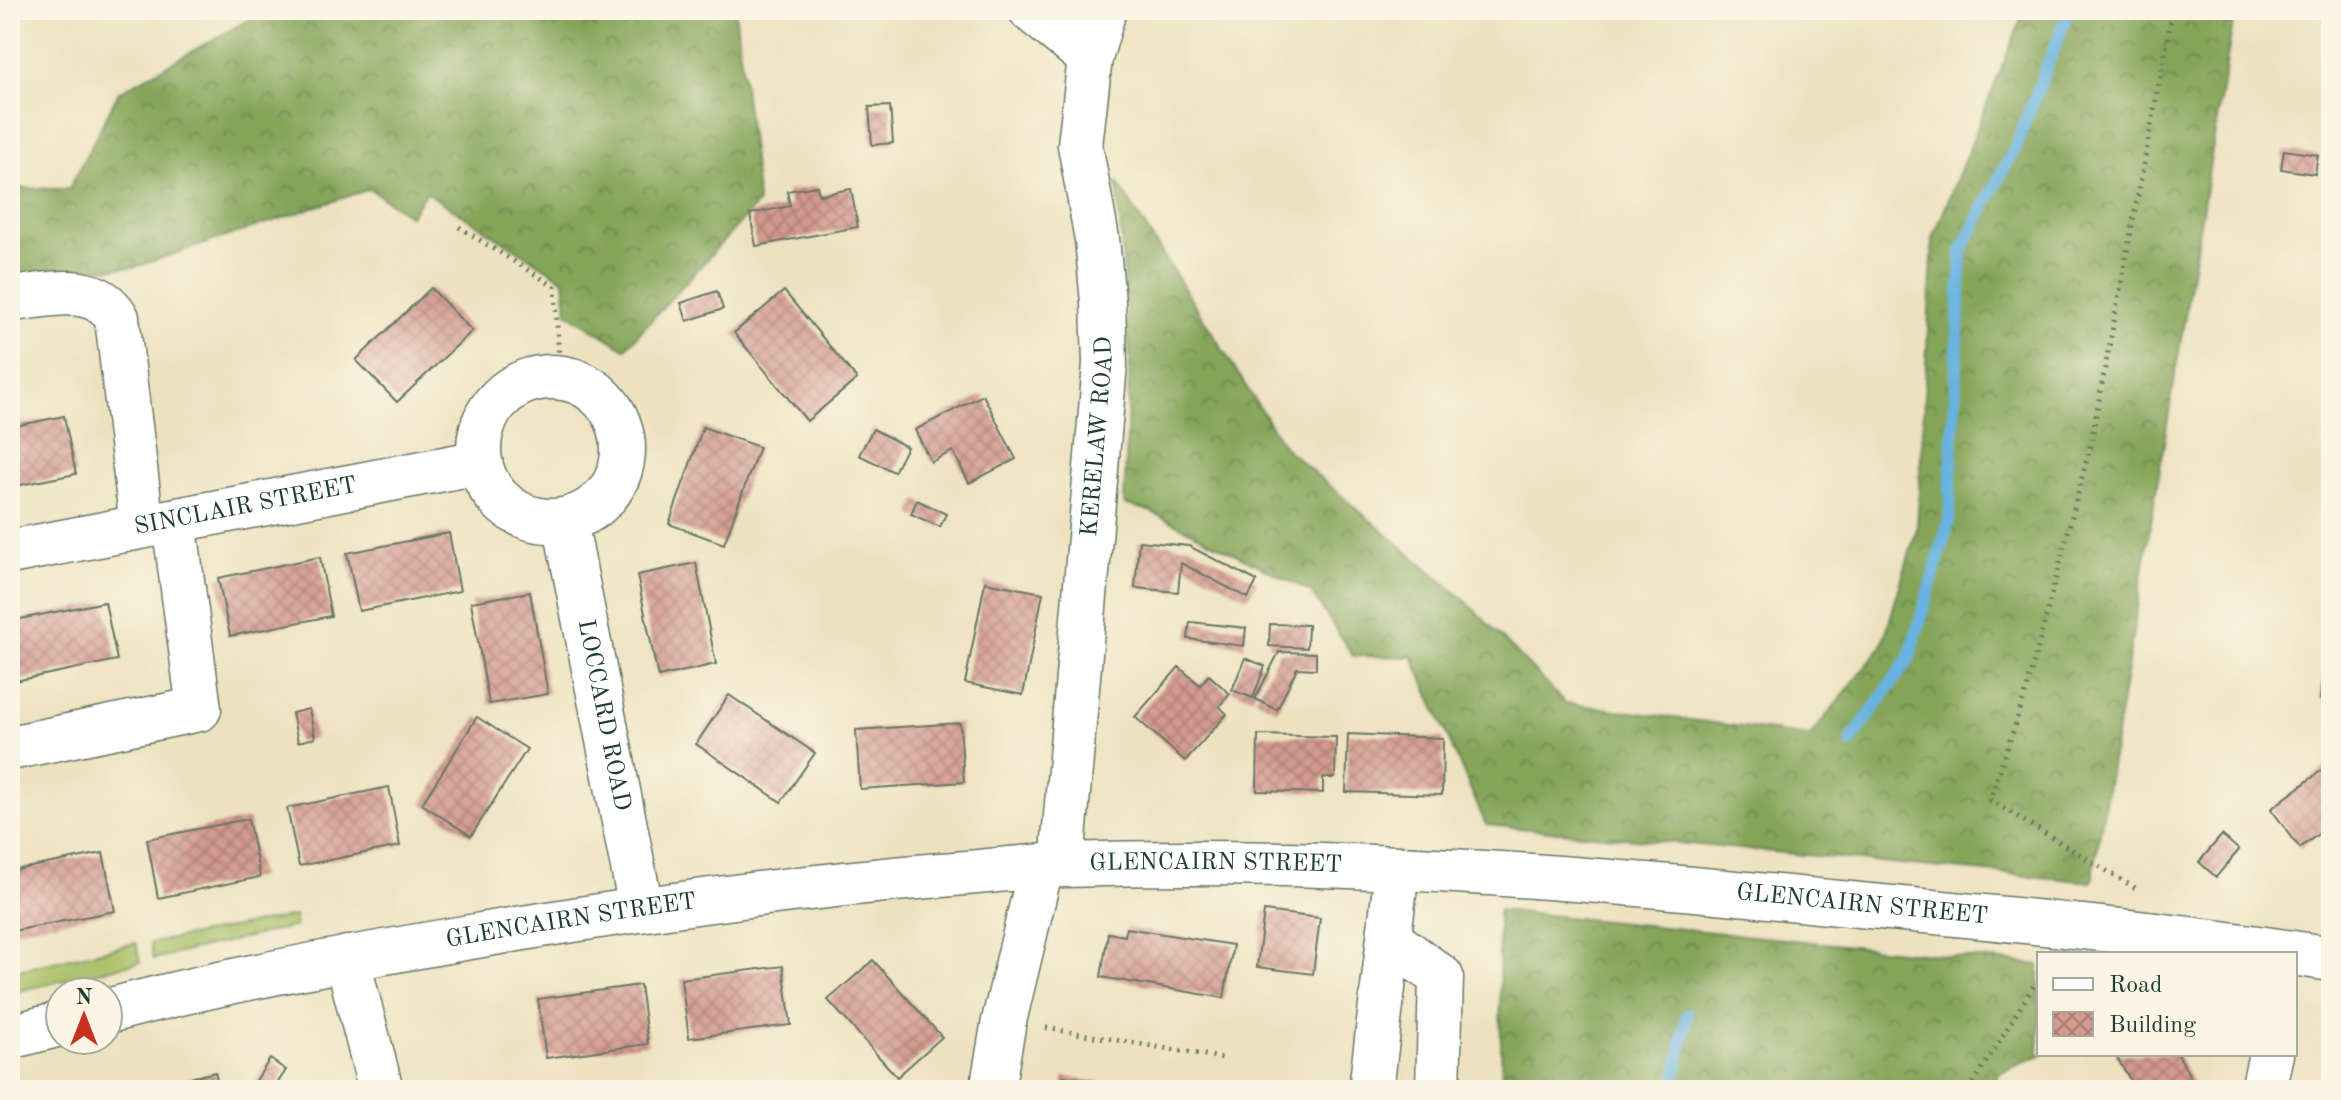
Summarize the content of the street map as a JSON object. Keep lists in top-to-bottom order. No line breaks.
{"streets":{"street":["KERELAW ROAD","SINCLAIR STREET","LOCCARD ROAD","GLENCAIRN STREET"]},"crossings":[["KERELAW ROAD","GLENCAIRN STREET"],["SINCLAIR STREET","LOCCARD ROAD"],["LOCCARD ROAD","GLENCAIRN STREET"]],"legend":["Road","Building"],"north":"top"}
